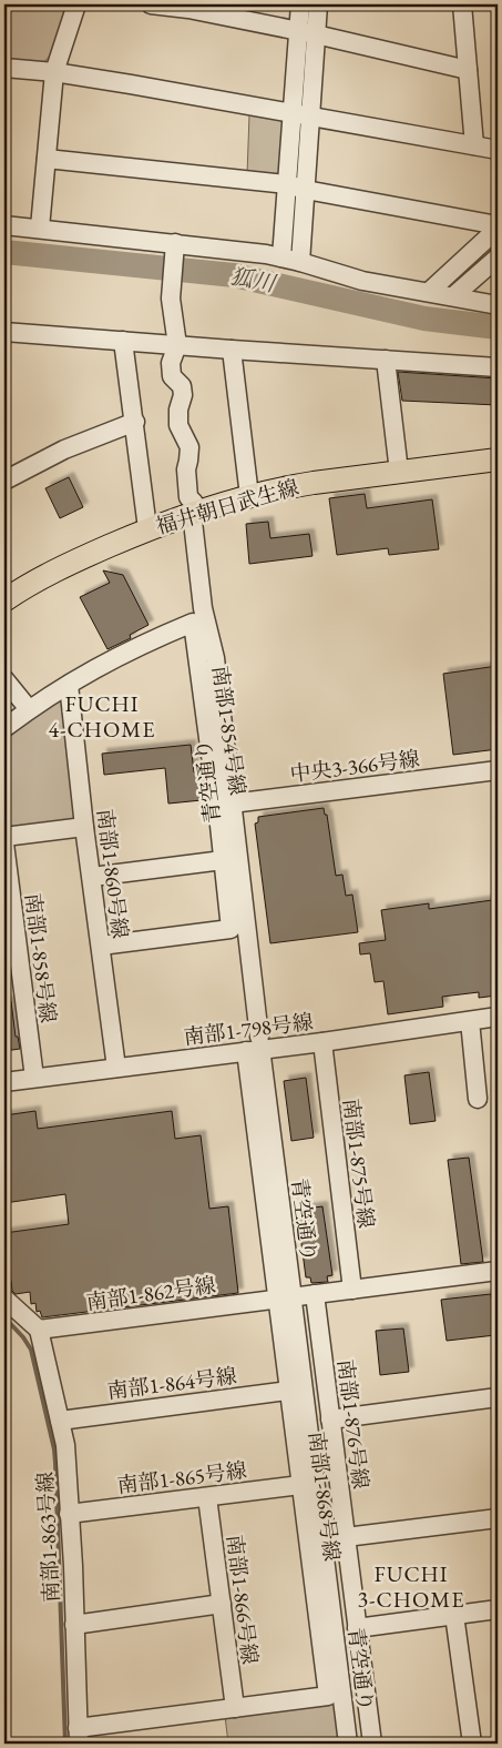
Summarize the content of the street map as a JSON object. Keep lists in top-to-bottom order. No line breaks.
{"streets":{"main road":["福井朝日武生線"],"street":["南部1-854号線","中央3-366号線","青空通り","南部1-860号線","南部1-858号線","南部1-798号線","南部1-875号線","南部1-862号線","南部1-864号線","南部1-876号線","南部1-865号線","南部1-868号線","南部1-863号線","南部1-866号線"]},"crossings":[["南部1-854号線","中央3-366号線"],["南部1-854号線","青空通り"],["南部1-854号線","南部1-860号線"],["中央3-366号線","青空通り"],["青空通り","南部1-862号線"],["青空通り","南部1-868号線"],["南部1-860号線","南部1-798号線"],["南部1-858号線","南部1-798号線"],["南部1-798号線","南部1-875号線"],["南部1-798号線","南部1-868号線"],["南部1-862号線","南部1-876号線"],["南部1-862号線","南部1-868号線"],["南部1-862号線","南部1-863号線"],["南部1-864号線","南部1-868号線"],["南部1-864号線","南部1-863号線"],["南部1-865号線","南部1-868号線"],["南部1-865号線","南部1-863号線"],["南部1-865号線","南部1-866号線"],["南部1-868号線","南部1-863号線"],["南部1-868号線","南部1-866号線"]],"districts":["FUCHI 4-CHOME","FUCHI 3-CHOME"],"water":["狐川"]}
